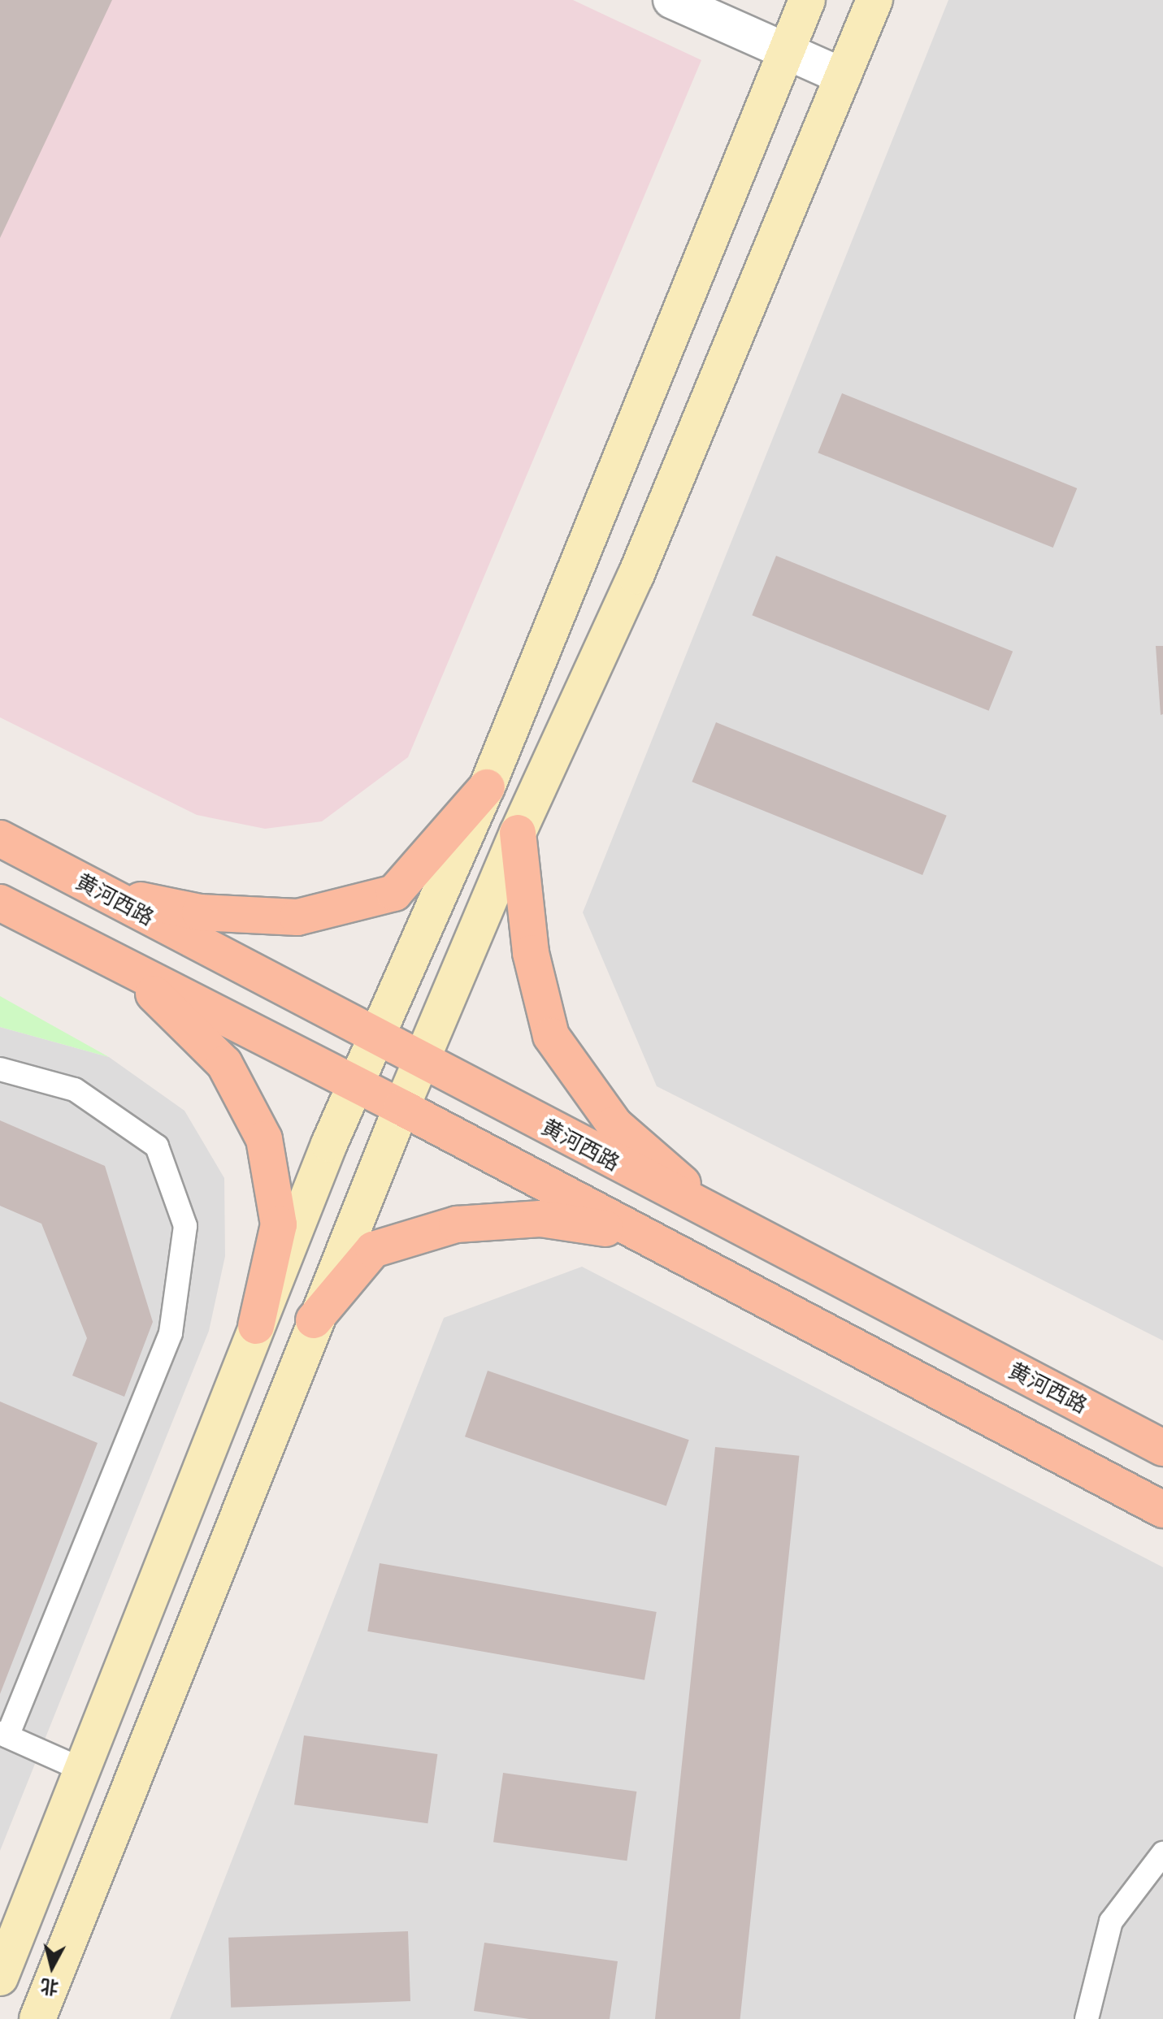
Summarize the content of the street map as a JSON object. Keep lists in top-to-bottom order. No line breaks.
{"streets":{"main road":["黄河西路"]},"north":"bottom"}
